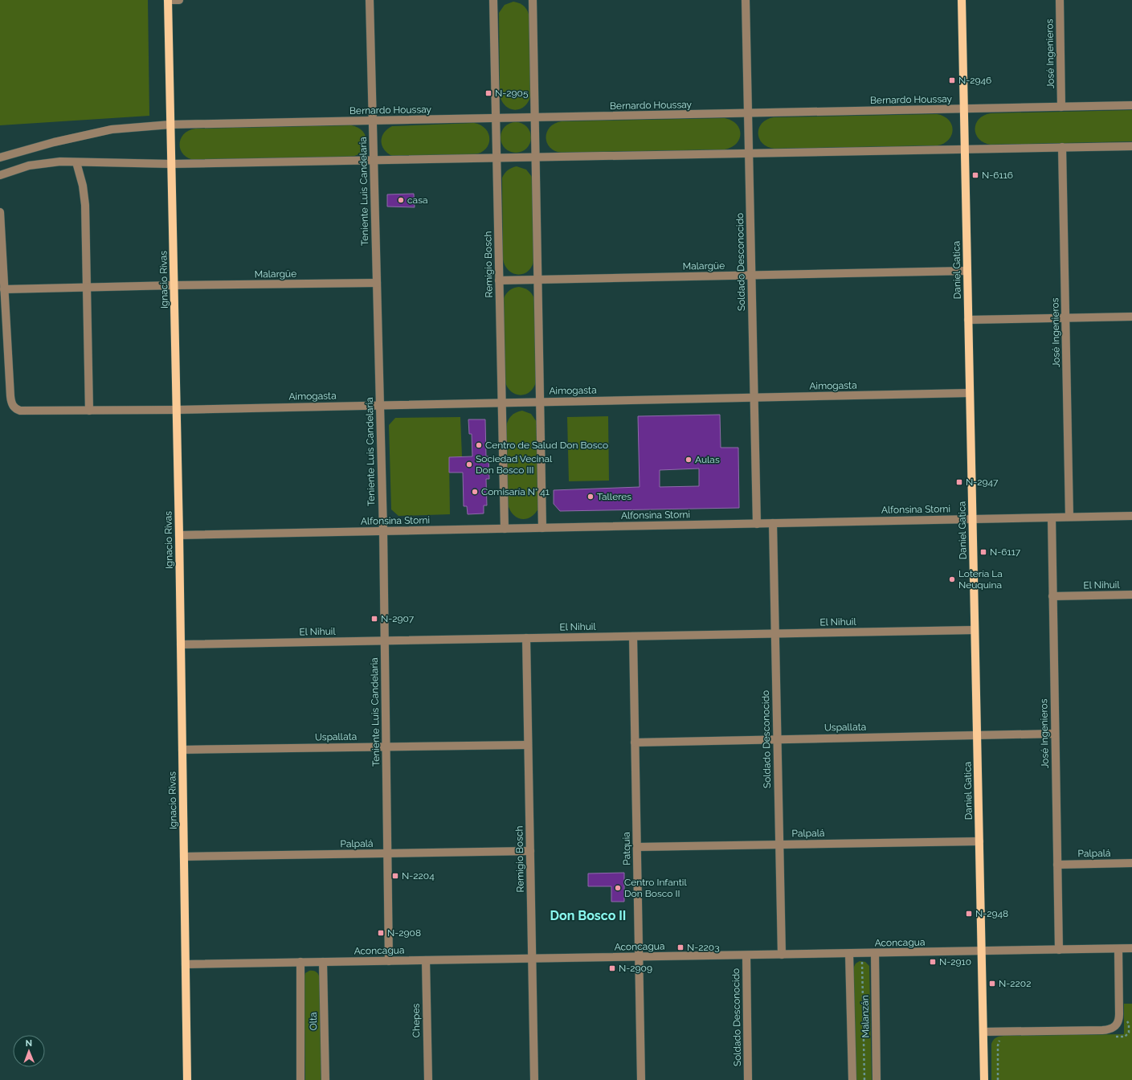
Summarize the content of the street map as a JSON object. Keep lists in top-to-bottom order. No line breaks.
{"streets":{"main road":["Daniel Gatica","Ignacio Rivas"],"street":["José Ingenieros","Bernardo Houssay","Teniente Luis Candelaria","Soldado Desconocido","Remigio Bosch","Malargüe","Aimogasta","Alfonsina Storni","El Nihuil","Uspallata","Palpalá","Patquia","Aconcagua","Malanzán","Chepes","Olta"]},"crossings":[["José Ingenieros","Bernardo Houssay"],["José Ingenieros","Alfonsina Storni"],["José Ingenieros","El Nihuil"],["José Ingenieros","Uspallata"],["José Ingenieros","Palpalá"],["José Ingenieros","Aconcagua"],["Bernardo Houssay","Teniente Luis Candelaria"],["Bernardo Houssay","Soldado Desconocido"],["Bernardo Houssay","Remigio Bosch"],["Bernardo Houssay","Daniel Gatica"],["Bernardo Houssay","Ignacio Rivas"],["Teniente Luis Candelaria","Malargüe"],["Teniente Luis Candelaria","Aimogasta"],["Teniente Luis Candelaria","Alfonsina Storni"],["Teniente Luis Candelaria","El Nihuil"],["Teniente Luis Candelaria","Uspallata"],["Teniente Luis Candelaria","Palpalá"],["Teniente Luis Candelaria","Aconcagua"],["Soldado Desconocido","Malargüe"],["Soldado Desconocido","Aimogasta"],["Soldado Desconocido","Alfonsina Storni"],["Soldado Desconocido","El Nihuil"],["Soldado Desconocido","Uspallata"],["Soldado Desconocido","Palpalá"],["Soldado Desconocido","Aconcagua"],["Remigio Bosch","Malargüe"],["Remigio Bosch","Aimogasta"],["Remigio Bosch","Alfonsina Storni"],["Remigio Bosch","El Nihuil"],["Remigio Bosch","Uspallata"],["Remigio Bosch","Palpalá"],["Remigio Bosch","Aconcagua"],["Malargüe","Daniel Gatica"],["Malargüe","Ignacio Rivas"],["Malargüe","Aimogasta"],["Daniel Gatica","Aimogasta"],["Daniel Gatica","Alfonsina Storni"],["Daniel Gatica","El Nihuil"],["Daniel Gatica","Uspallata"],["Daniel Gatica","Palpalá"],["Daniel Gatica","Aconcagua"],["Ignacio Rivas","Aimogasta"],["Ignacio Rivas","Alfonsina Storni"],["Ignacio Rivas","El Nihuil"],["Ignacio Rivas","Uspallata"],["Ignacio Rivas","Palpalá"],["Ignacio Rivas","Aconcagua"],["El Nihuil","Patquia"],["Uspallata","Patquia"],["Palpalá","Patquia"],["Patquia","Aconcagua"],["Aconcagua","Malanzán"],["Aconcagua","Chepes"],["Aconcagua","Olta"]],"districts":["Don Bosco II"],"places":{"transit":["N-2946","N-2905","N-6116","N-2947","N-6117","N-2907","N-2204","N-2948","N-2908","N-2203","N-2910","N-2909","N-2202"],"other":["casa","Centro de Salud Don Bosco","Aulas","Sociedad Vecinal Don Bosco III","Comisaría N° 41","Talleres","Lotería La Neuquina","Centro Infantil Don Bosco II"]},"north":"top"}
